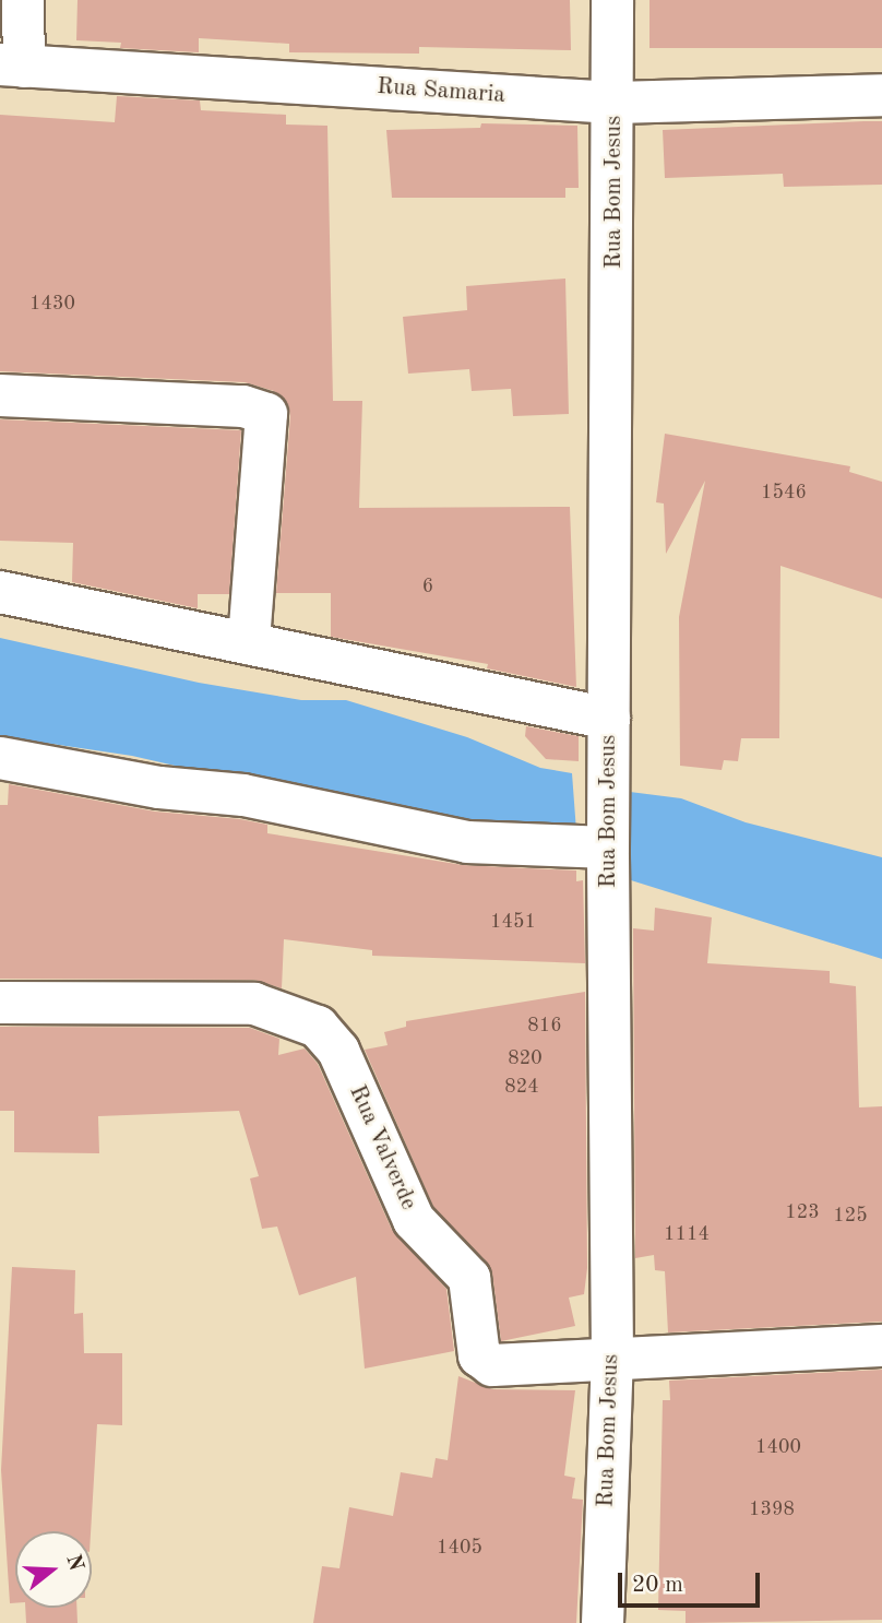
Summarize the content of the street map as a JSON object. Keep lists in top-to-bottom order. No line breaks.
{"streets":{"street":["Rua Samaria","Rua Bom Jesus","Rua Valverde"]},"crossings":[["Rua Samaria","Rua Bom Jesus"],["Rua Bom Jesus","Rua Valverde"]],"house_numbers":["1430","1546","6","1451","816","820","824","123","125","1114","1400","1398","1405"],"scale_bar":"20 m","north":"right"}
